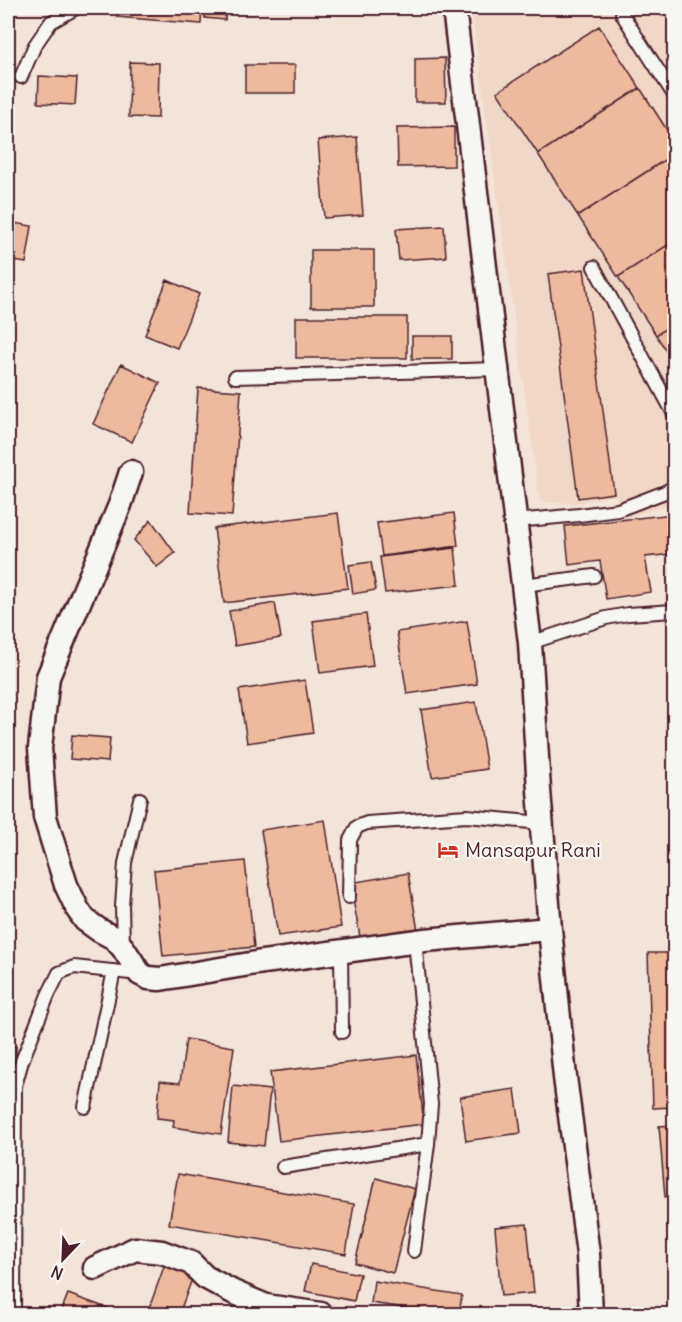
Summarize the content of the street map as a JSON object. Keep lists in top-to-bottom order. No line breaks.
{"places":{"hotel":["Mansapur Rani"]},"north":"bottom left"}
